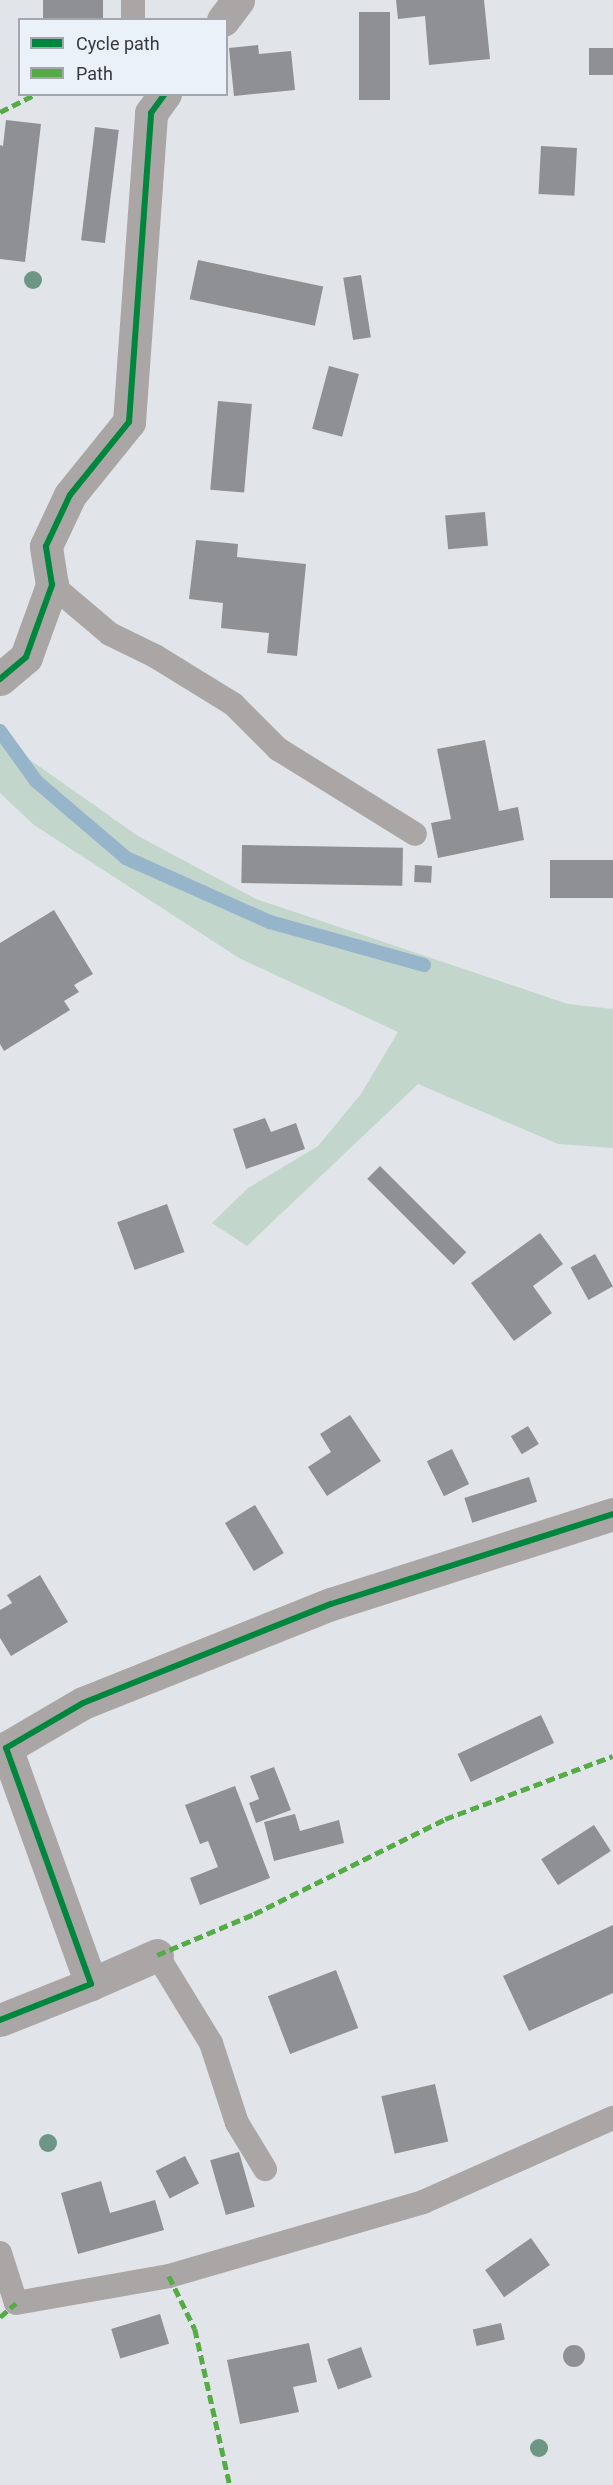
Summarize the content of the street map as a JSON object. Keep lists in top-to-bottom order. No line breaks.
{"legend":["Cycle path","Path"]}
